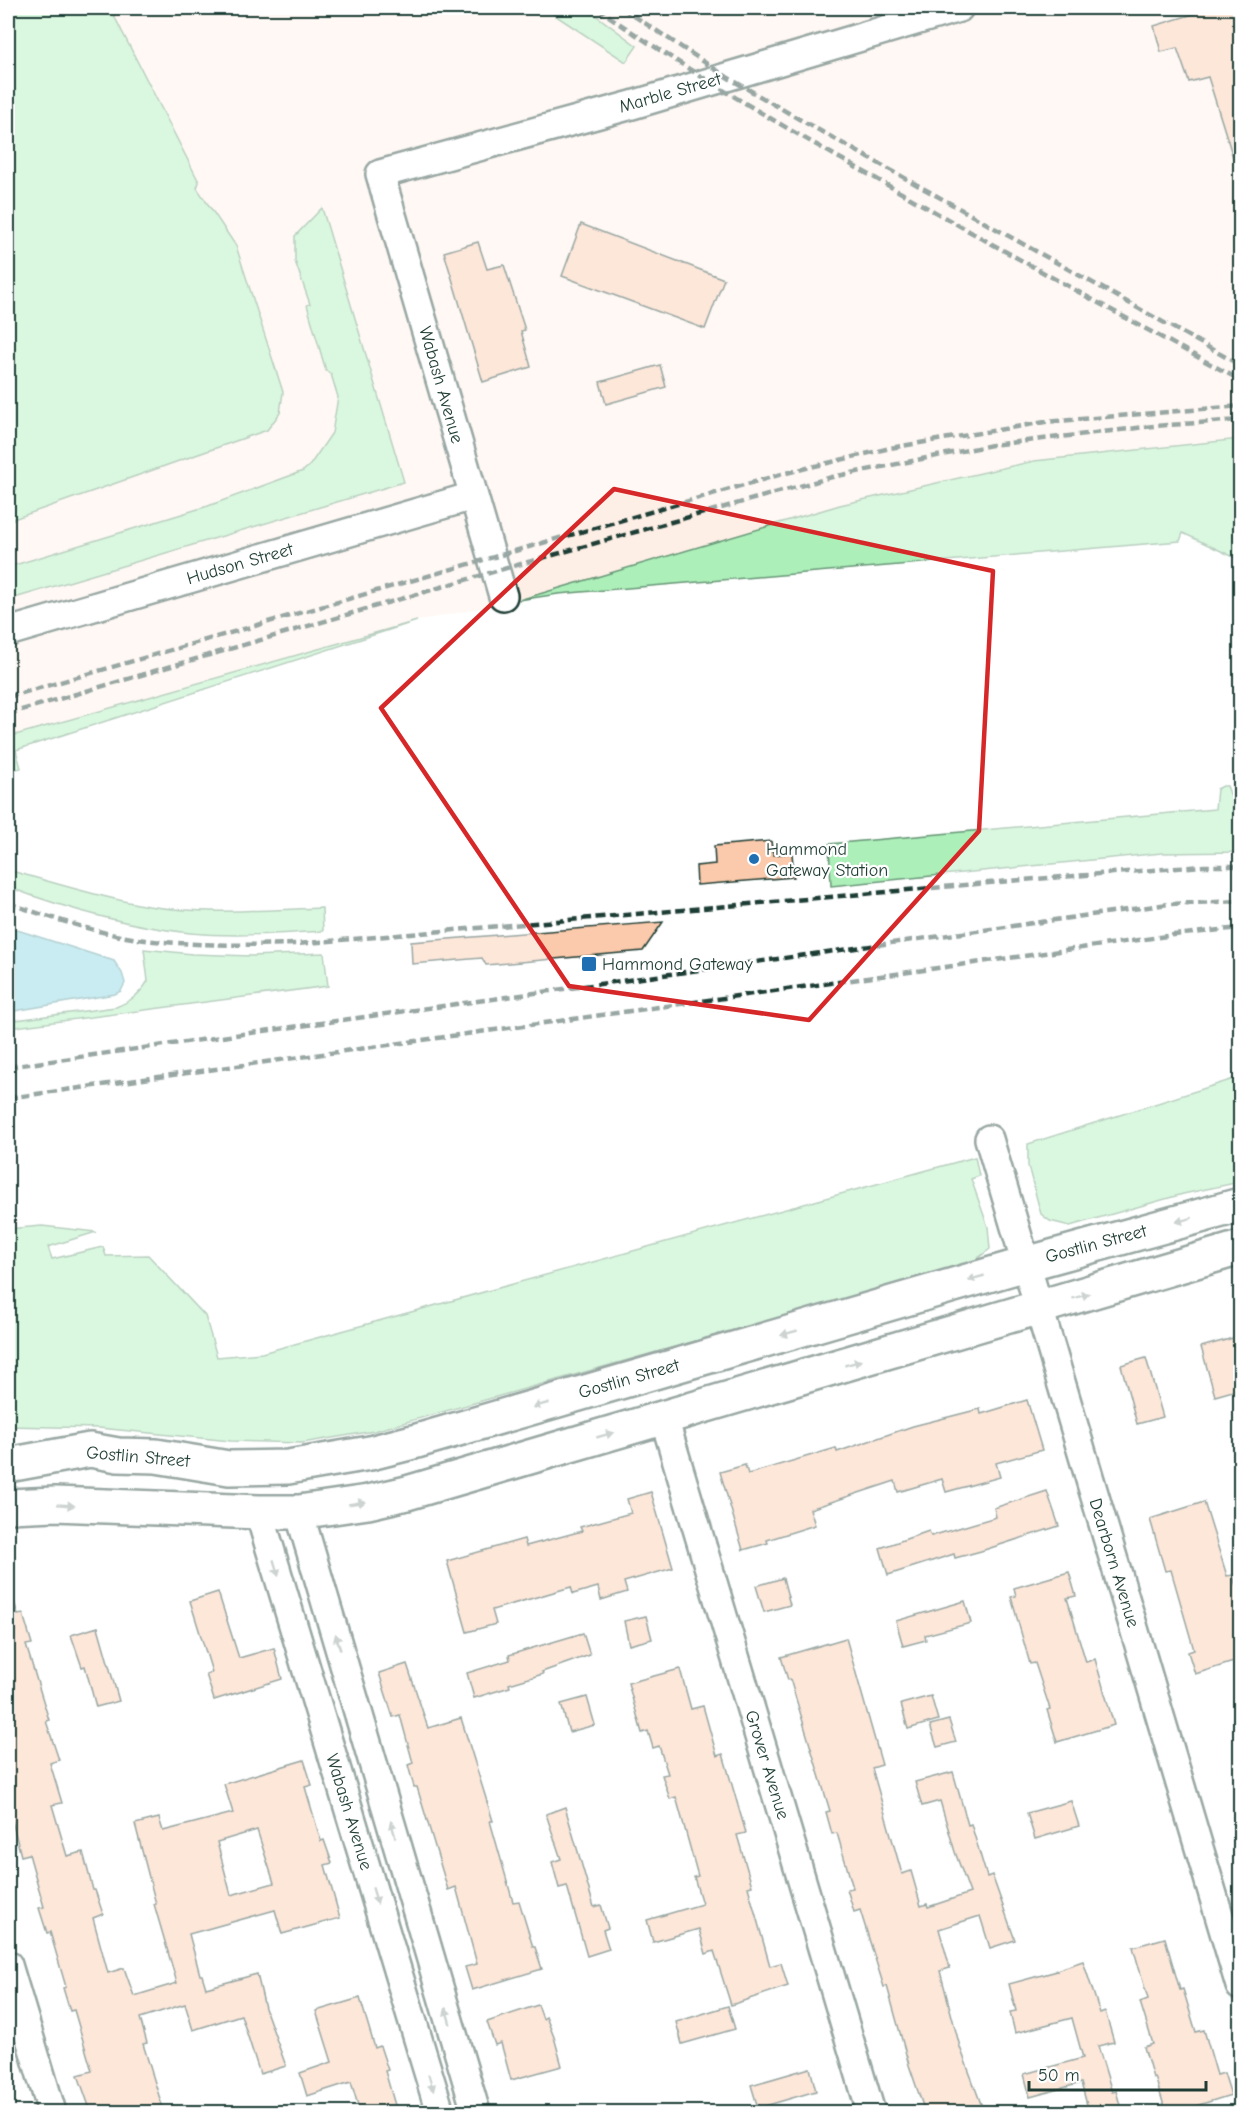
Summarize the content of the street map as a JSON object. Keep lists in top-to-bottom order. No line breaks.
{"streets":{"main road":["Gostlin Street"],"street":["Marble Street","Wabash Avenue","Hudson Street","Dearborn Avenue","Grover Avenue"]},"crossings":[["Marble Street","Wabash Avenue"],["Wabash Avenue","Hudson Street"],["Gostlin Street","Dearborn Avenue"]],"places":{"other":["Hammond Gateway Station"],"transit":["Hammond Gateway"]},"scale_bar":"50 m"}
